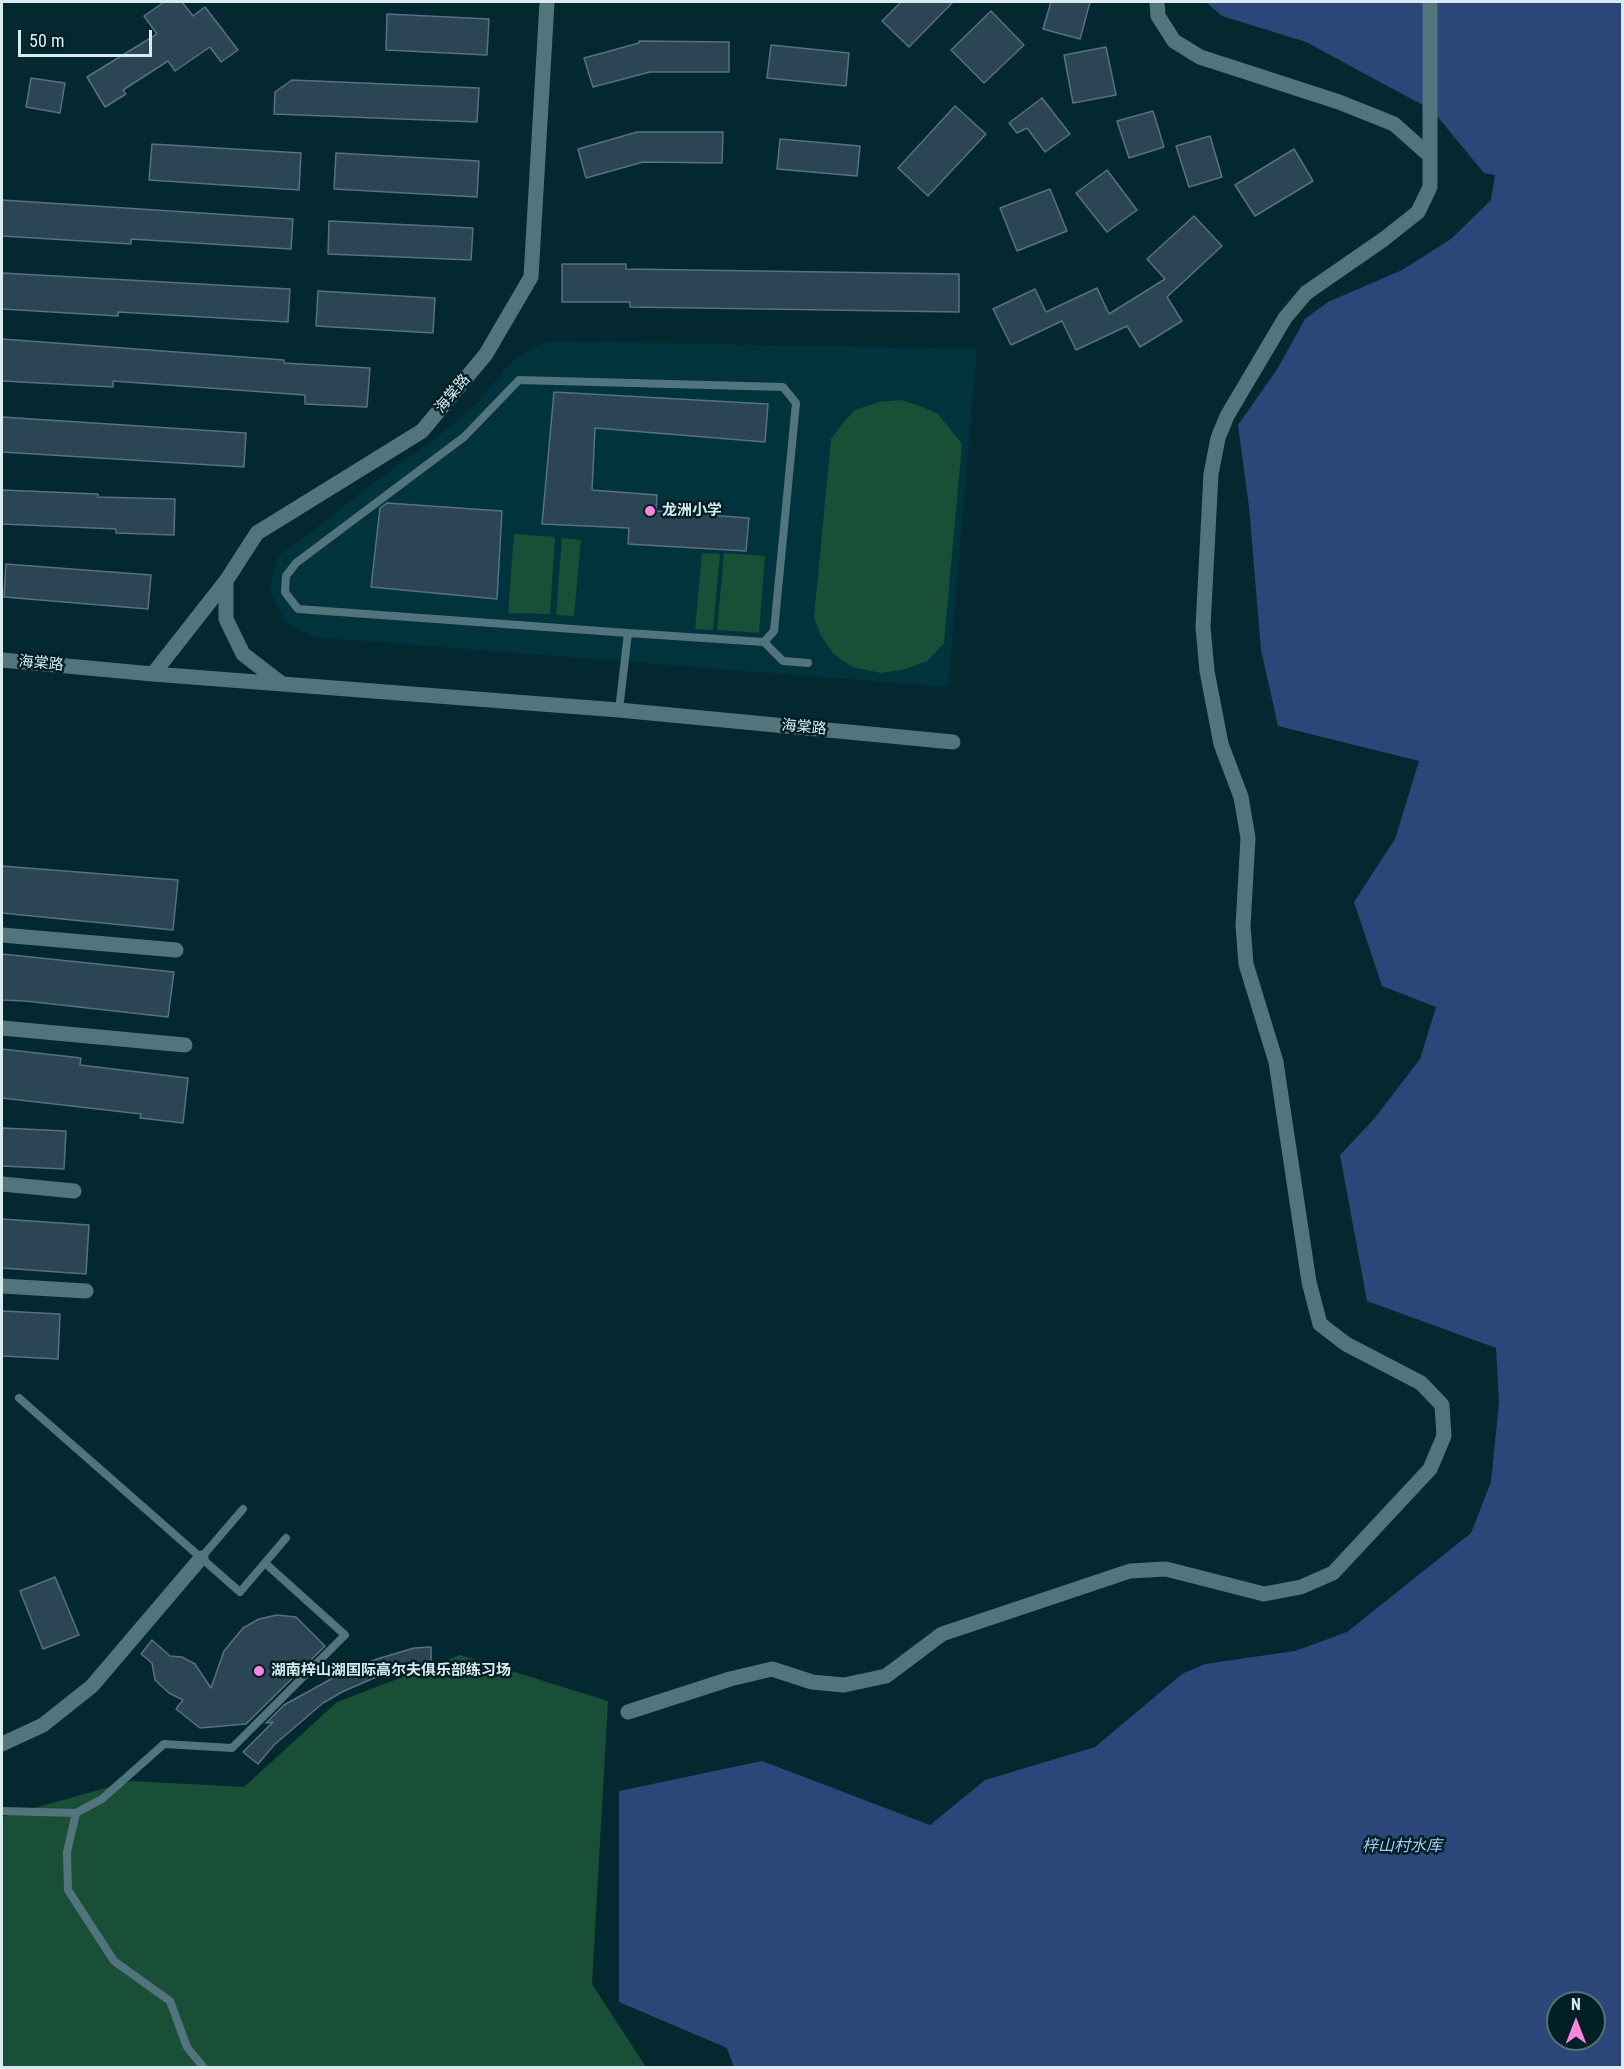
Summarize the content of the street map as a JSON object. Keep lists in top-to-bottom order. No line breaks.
{"streets":{"street":["海棠路"]},"water":["梓山村水库"],"places":["龙洲小学","湖南梓山湖国际高尔夫俱乐部练习场"],"scale_bar":"50 m","north":"top"}
